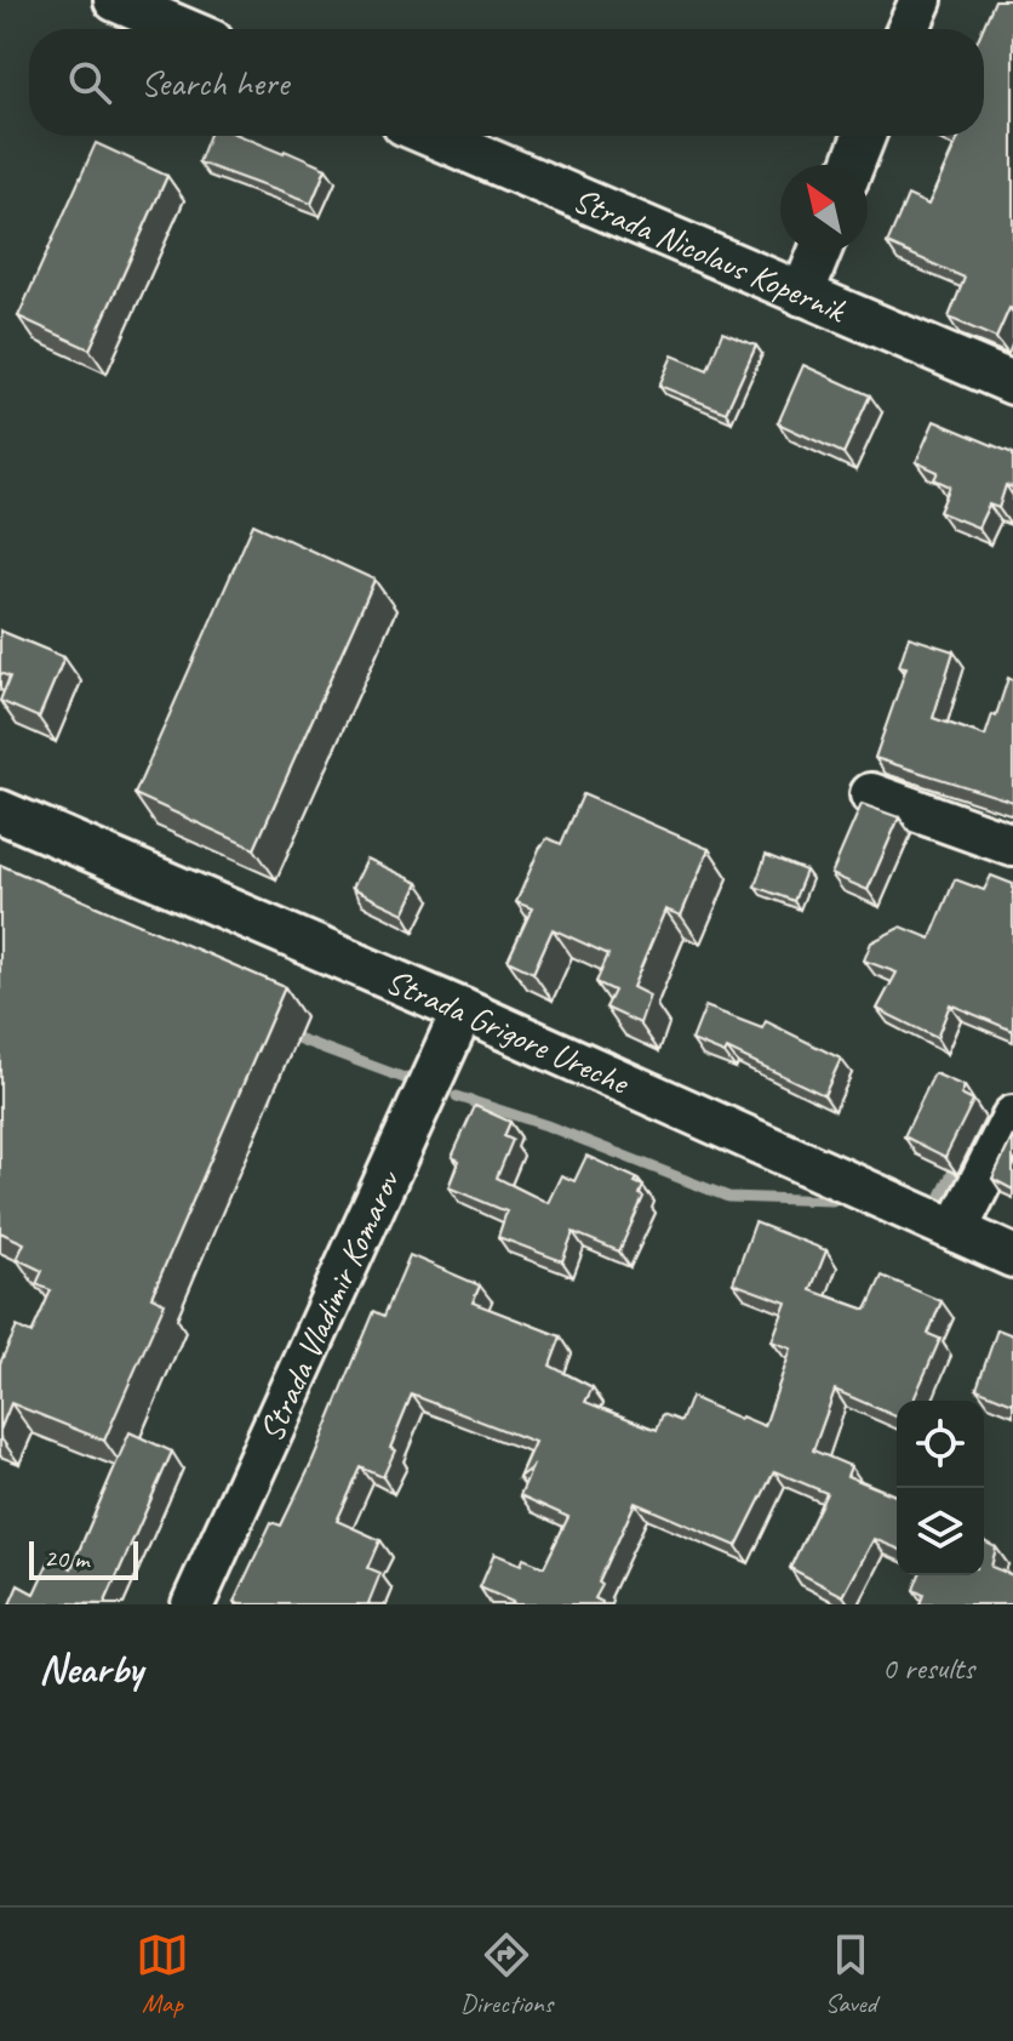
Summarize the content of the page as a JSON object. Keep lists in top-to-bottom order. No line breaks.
{"streets":{"street":["Strada Nicolaus Kopernik","Strada Grigore Ureche","Strada Vladimir Komarov"]},"crossings":[["Strada Grigore Ureche","Strada Vladimir Komarov"]],"scale_bar":"20 m","north":"top left","page":{"search":"Search here","scale":"20 m","heading":["Nearby","0 results"],"nav":["Map","Directions","Saved"]}}
